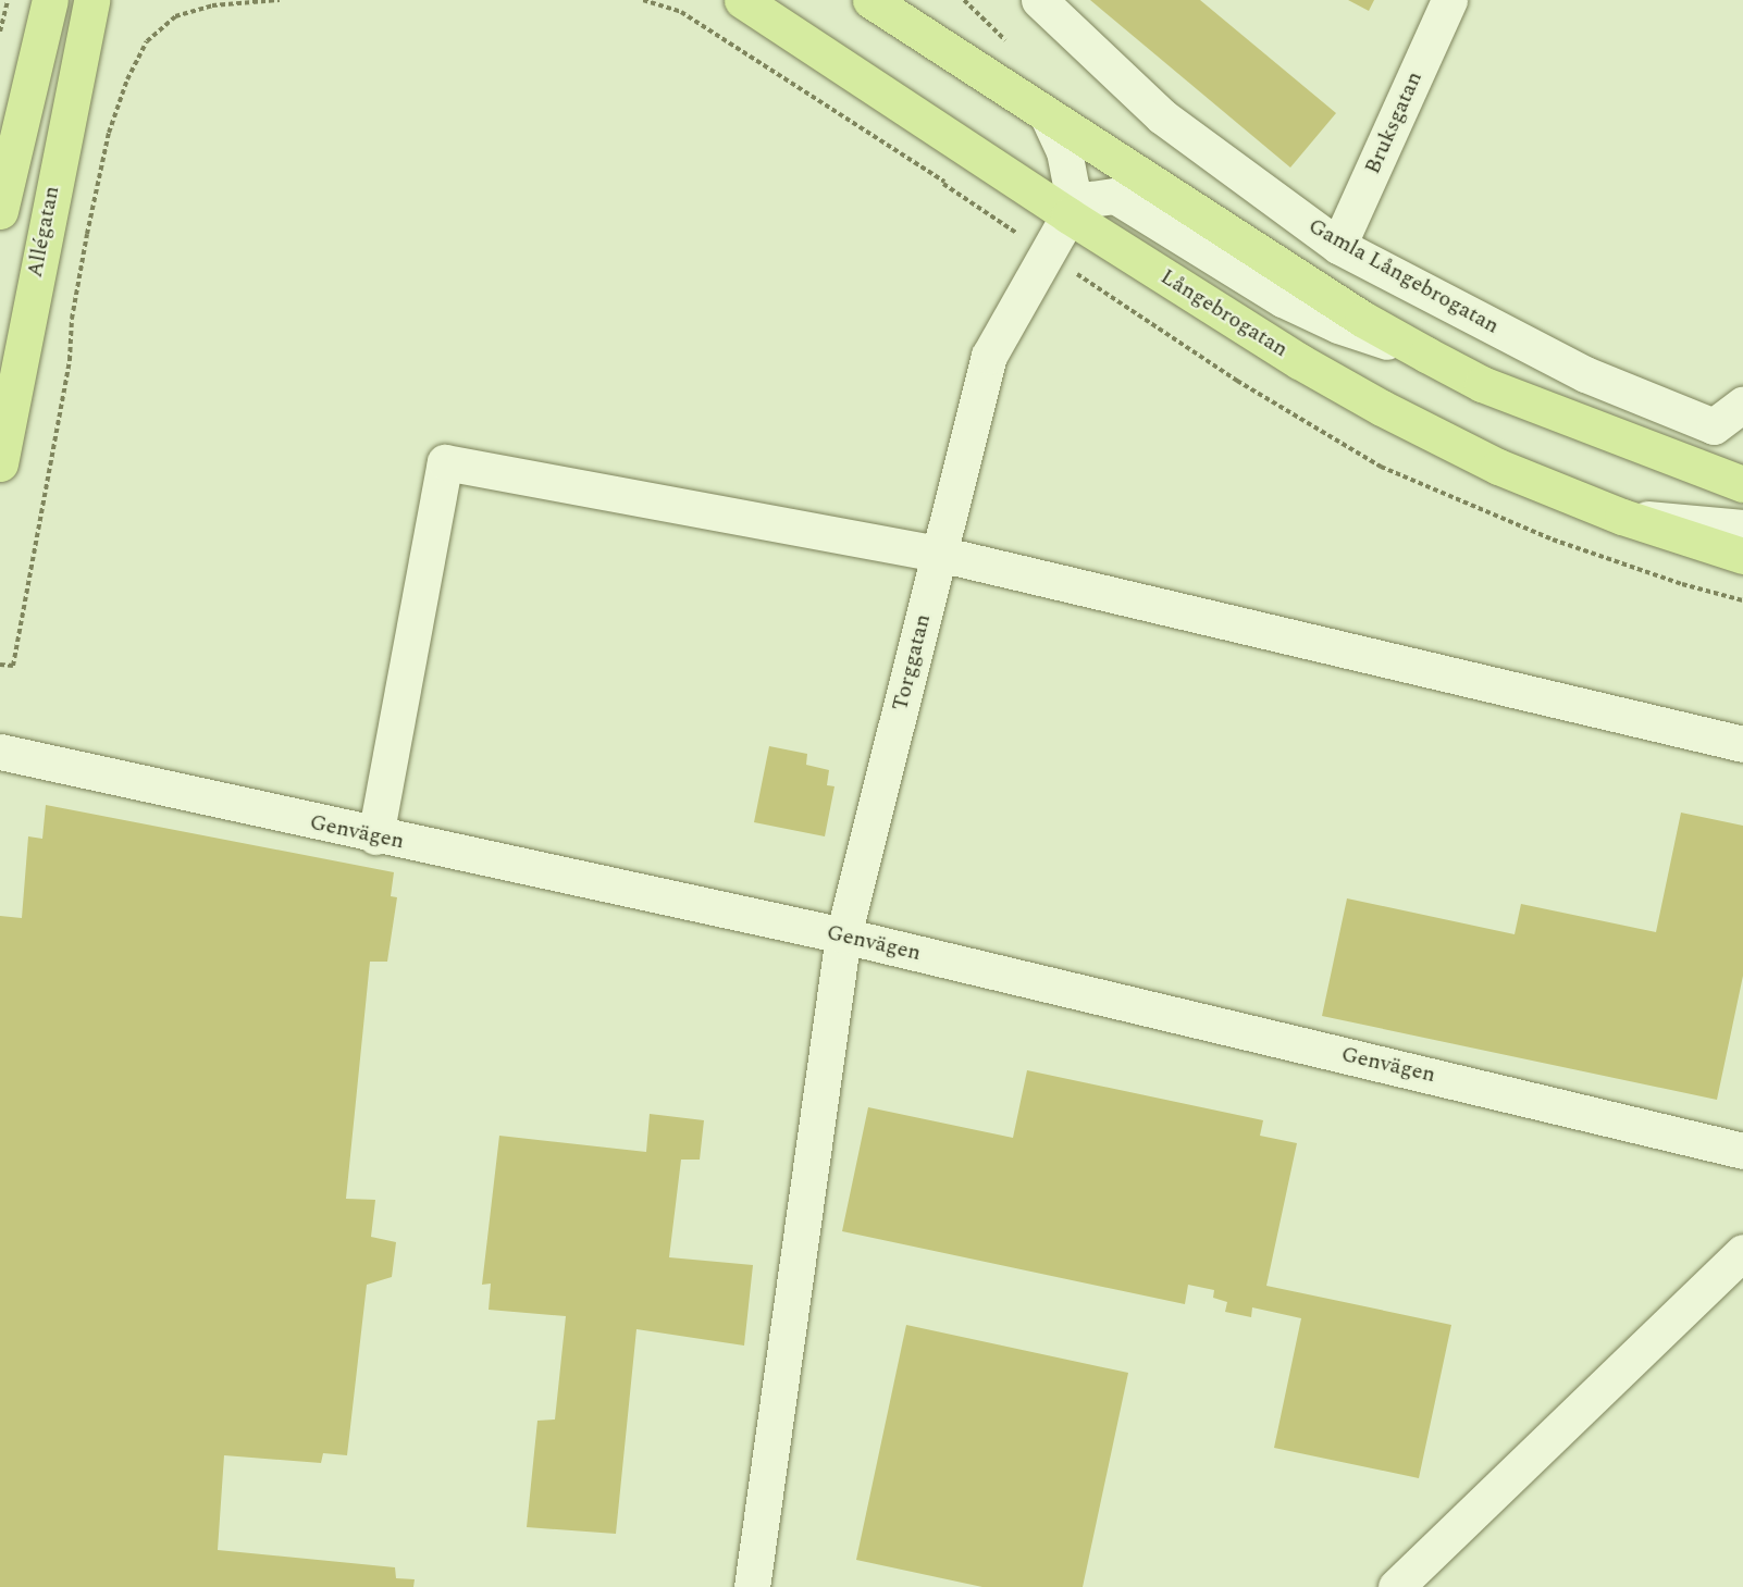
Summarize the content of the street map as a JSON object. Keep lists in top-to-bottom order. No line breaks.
{"streets":{"main road":["Allégatan","Långebrogatan"],"street":["Bruksgatan","Gamla Långebrogatan","Torggatan","Genvägen"]},"crossings":[["Bruksgatan","Gamla Långebrogatan"],["Långebrogatan","Torggatan"],["Torggatan","Genvägen"]]}
